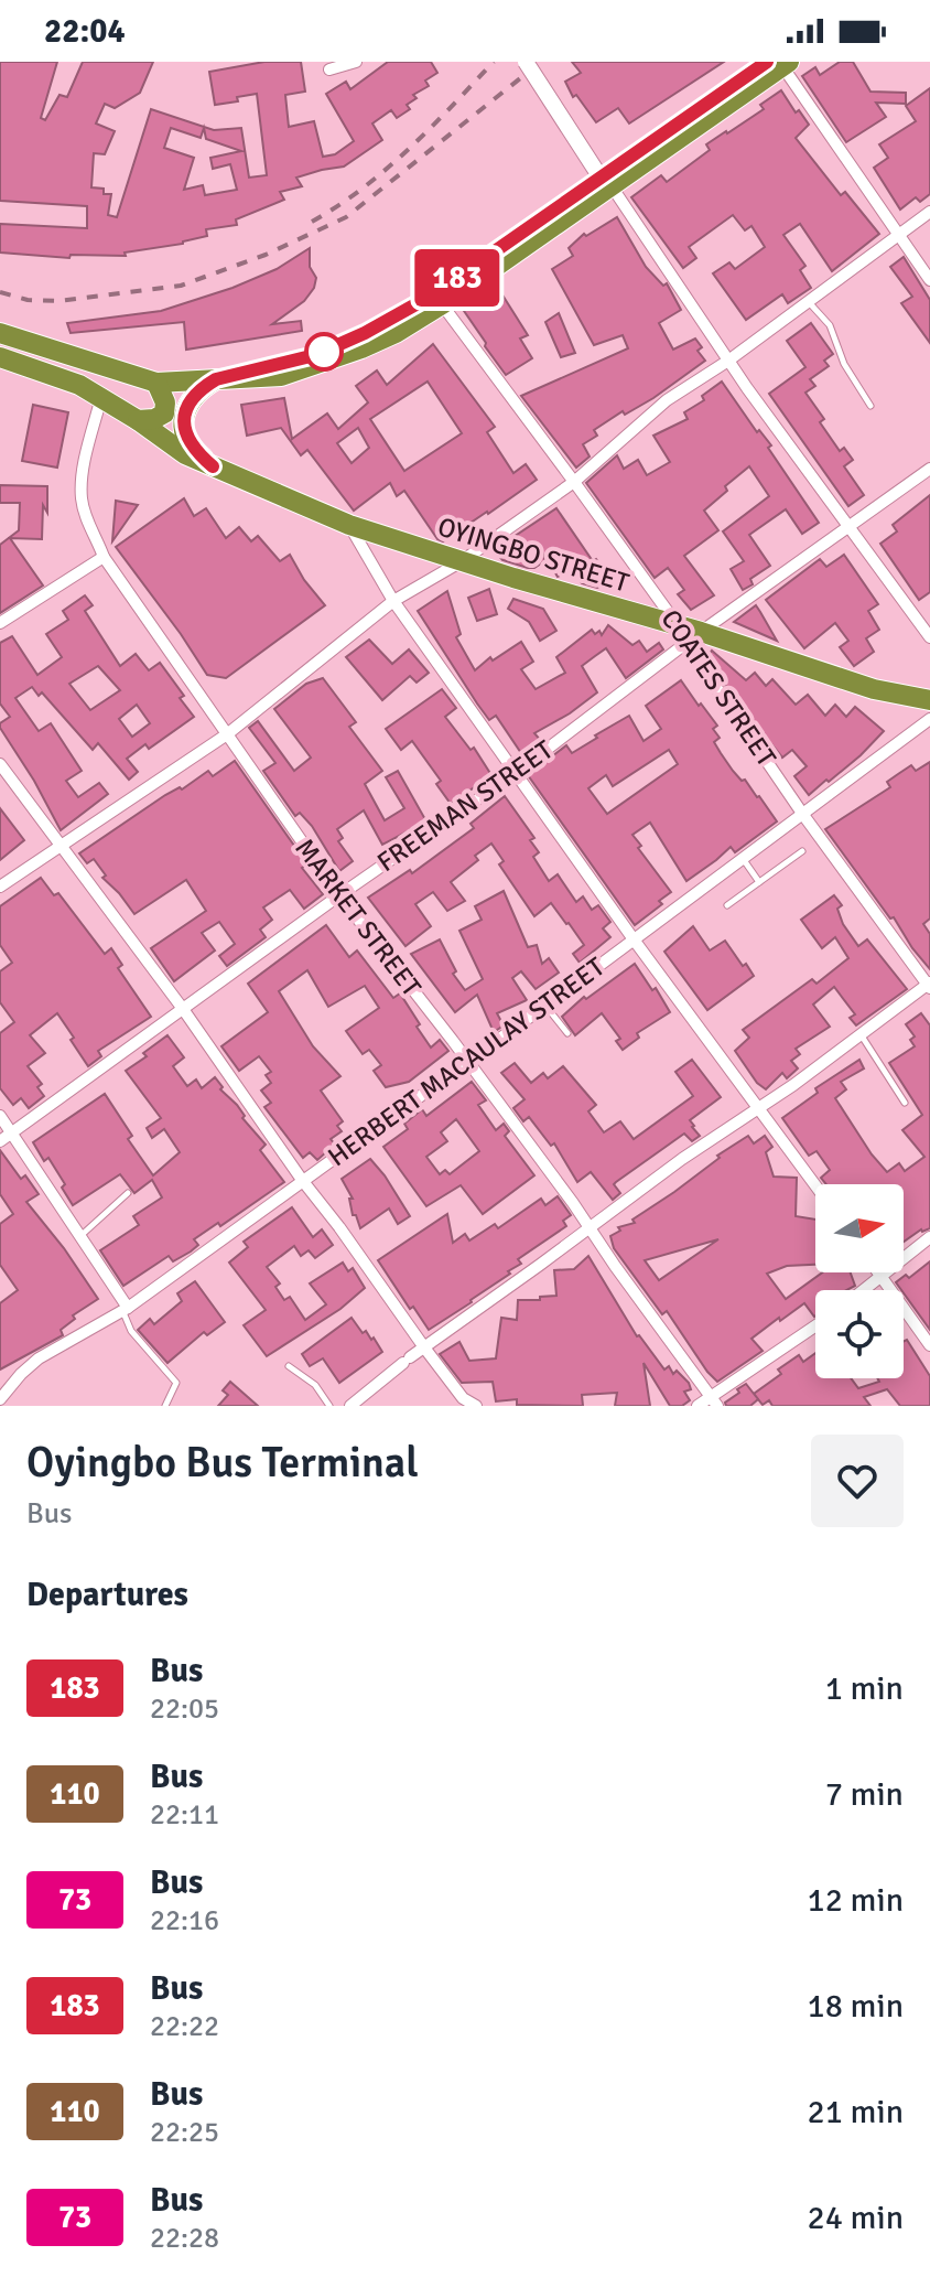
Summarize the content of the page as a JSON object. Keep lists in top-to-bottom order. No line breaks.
{"streets":{"highway":["OYINGBO STREET"],"street":["COATES STREET","FREEMAN STREET","MARKET STREET","HERBERT MACAULAY STREET"]},"crossings":[["OYINGBO STREET","COATES STREET"],["OYINGBO STREET","FREEMAN STREET"],["OYINGBO STREET","MARKET STREET"],["COATES STREET","FREEMAN STREET"],["COATES STREET","HERBERT MACAULAY STREET"],["FREEMAN STREET","MARKET STREET"],["MARKET STREET","HERBERT MACAULAY STREET"]],"lines":["bus line 183"],"north":"right","page":{"status":"22:04","on_map":"183","heading":[["Oyingbo Bus Terminal","Bus"],"Departures"],"list":[{"mark":"183","name":"Bus","note":"22:05","value":"1 min"},{"mark":"110","name":"Bus","note":"22:11","value":"7 min"},{"mark":"73","name":"Bus","note":"22:16","value":"12 min"},{"mark":"183","name":"Bus","note":"22:22","value":"18 min"},{"mark":"110","name":"Bus","note":"22:25","value":"21 min"},{"mark":"73","name":"Bus","note":"22:28","value":"24 min"}]}}
